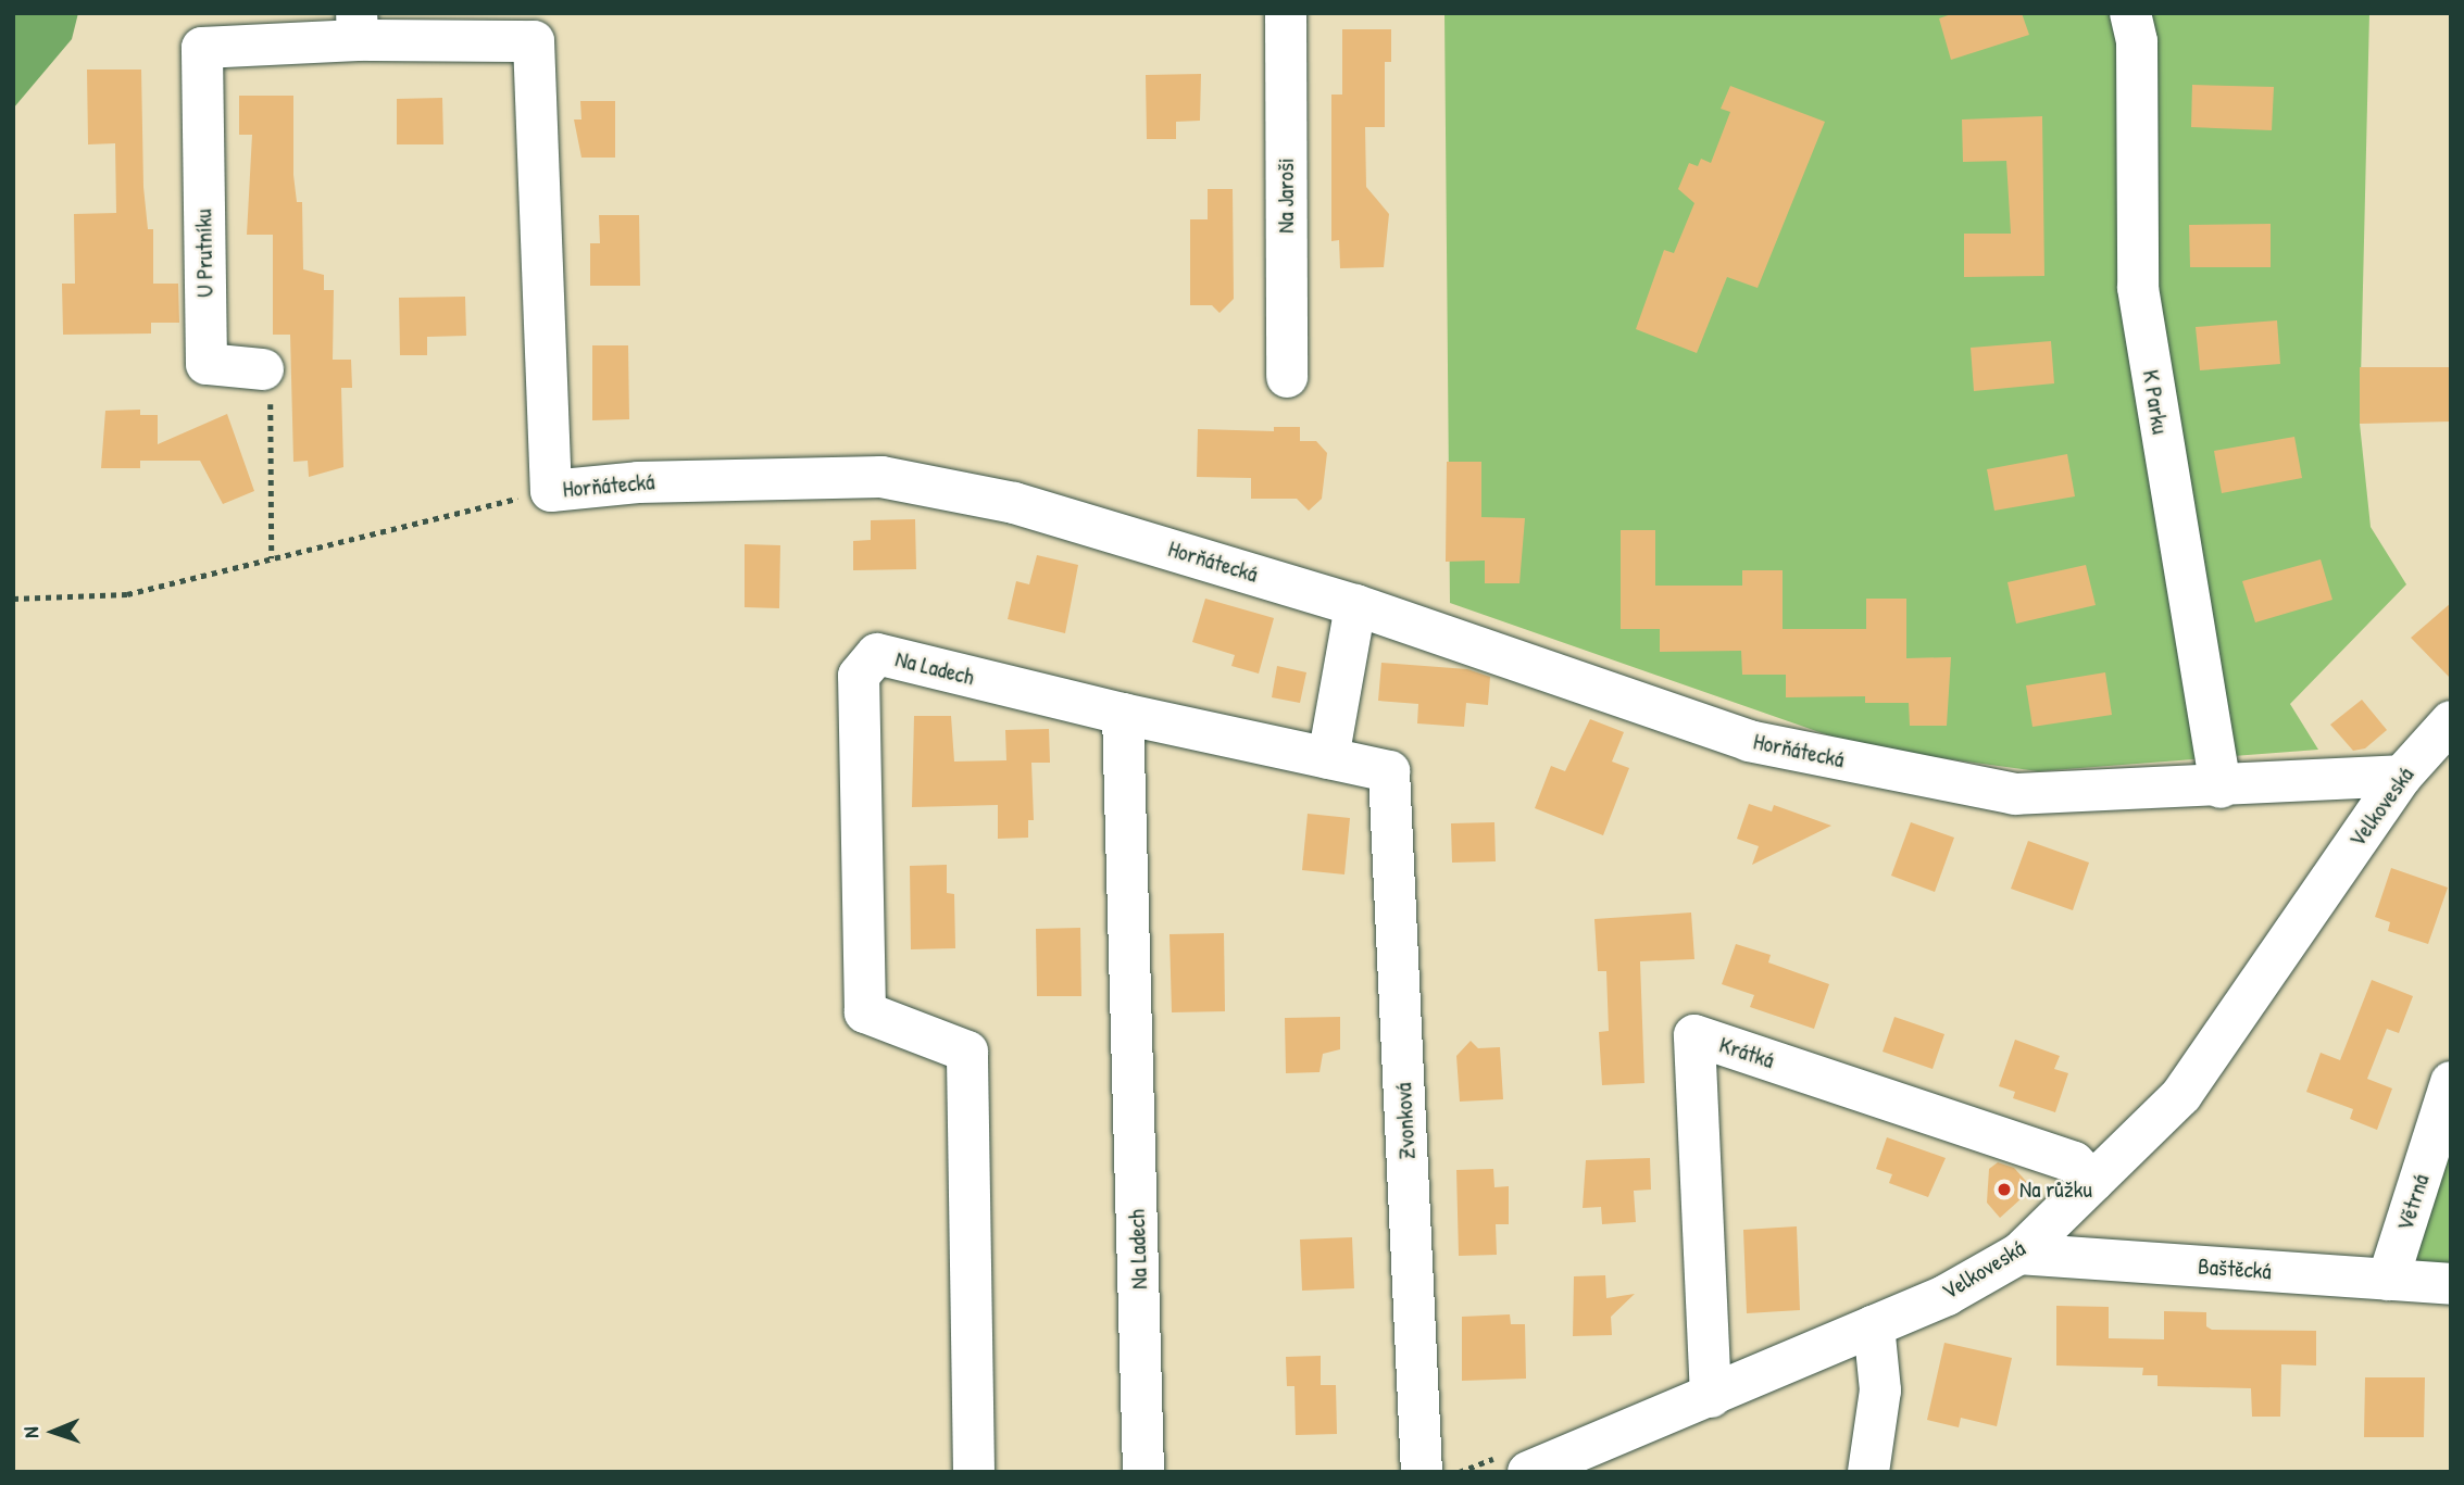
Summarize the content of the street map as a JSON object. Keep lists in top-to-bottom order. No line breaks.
{"streets":{"street":["Na Jaroši","U Prutníku","K Parku","Horňátecká","Na Ladech","Velkoveská","Krátká","Zvonková","Větrná","Baštěcká"]},"crossings":[["U Prutníku","Horňátecká"],["K Parku","Horňátecká"],["Horňátecká","Velkoveská"],["Velkoveská","Krátká"],["Velkoveská","Baštěcká"],["Větrná","Baštěcká"]],"places":["Na růžku"],"north":"left"}
